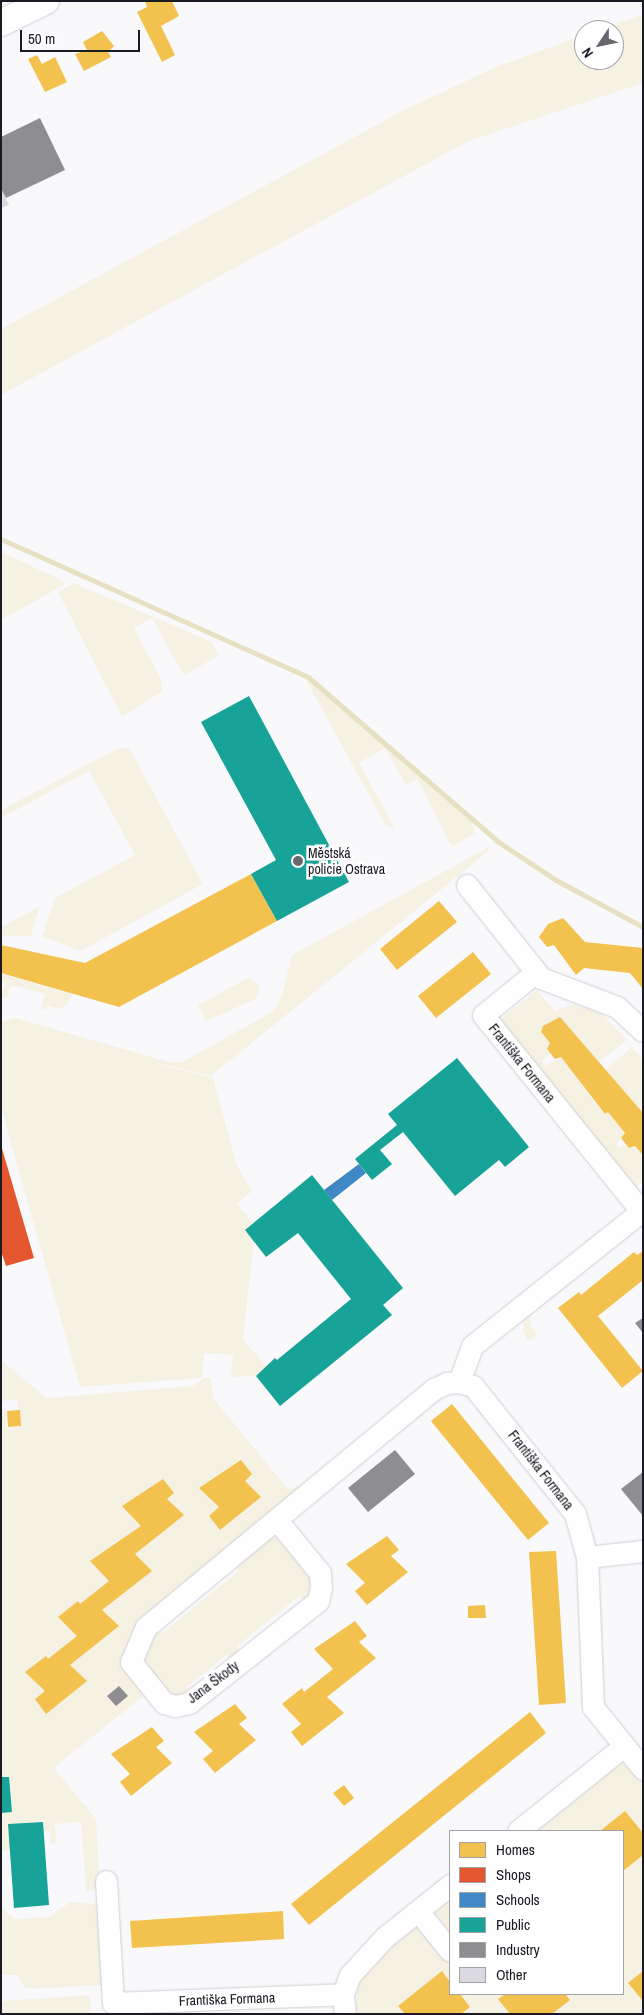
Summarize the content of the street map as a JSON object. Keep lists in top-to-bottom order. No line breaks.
{"streets":{"street":["Františka Formana","Jana Škody"]},"crossings":[["Františka Formana","Jana Škody"]],"places":["Městská policie Ostrava"],"legend":["Homes","Shops","Schools","Public","Industry","Other"],"scale_bar":"50 m","north":"bottom left"}
